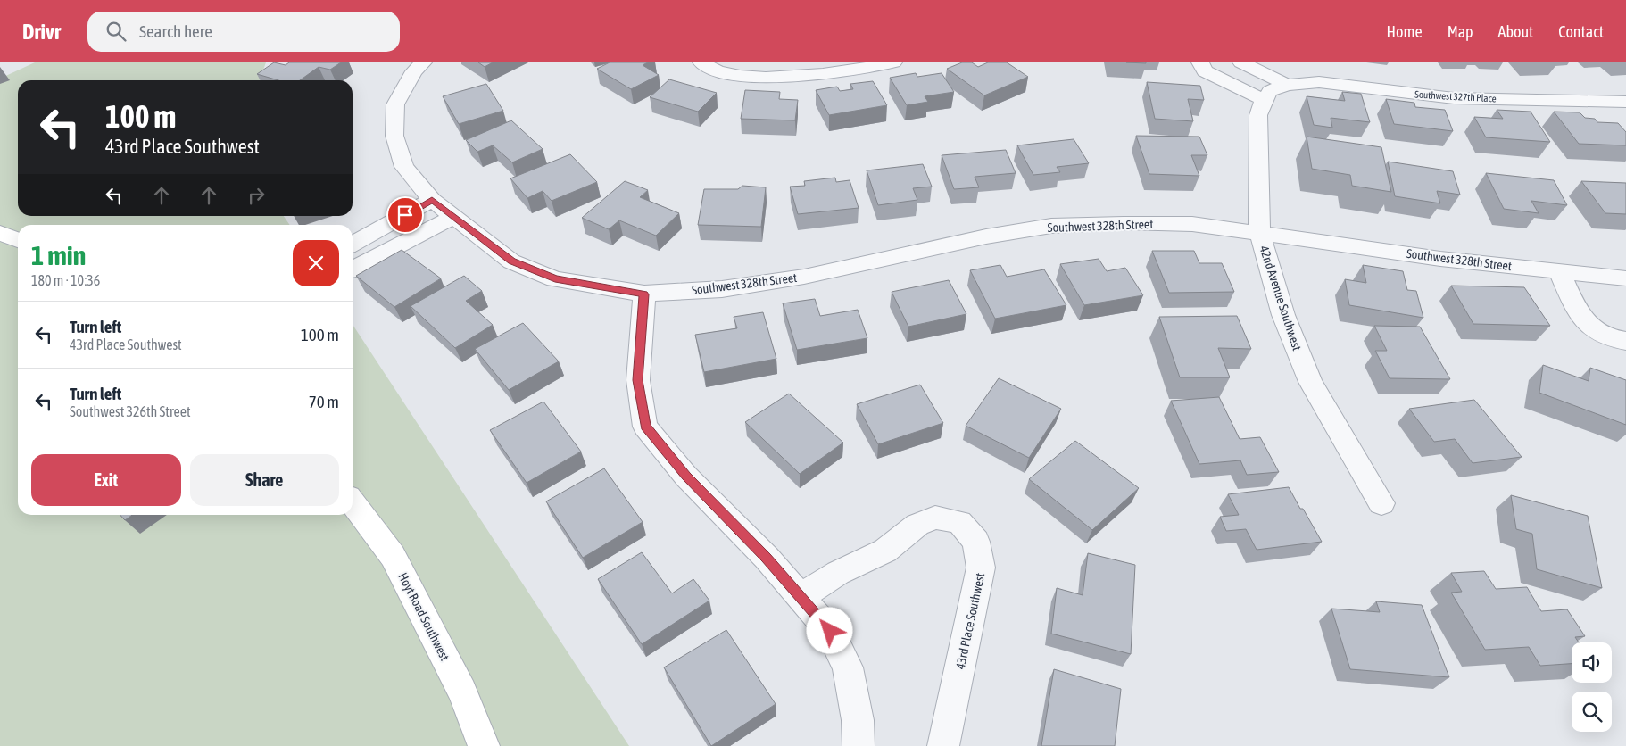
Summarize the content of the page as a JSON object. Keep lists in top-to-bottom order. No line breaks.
{"streets":{"main road":["Hoyt Road Southwest"],"street":["Southwest 327th Place","Southwest 328th Street","42nd Avenue Southwest","43rd Place Southwest"]},"crossings":[["Southwest 327th Place","42nd Avenue Southwest"],["Southwest 328th Street","42nd Avenue Southwest"]],"page":{"header":"Drivr","search":"Search here","nav":["Home","Map","About","Contact"],"turn":["100 m","43rd Place Southwest"],"heading":["1 min","180 m · 10:36"],"list":[{"name":"Turn left","note":"43rd Place Southwest","value":"100 m"},{"name":"Turn left","note":"Southwest 326th Street","value":"70 m"}],"buttons":["Exit","Share"]}}
